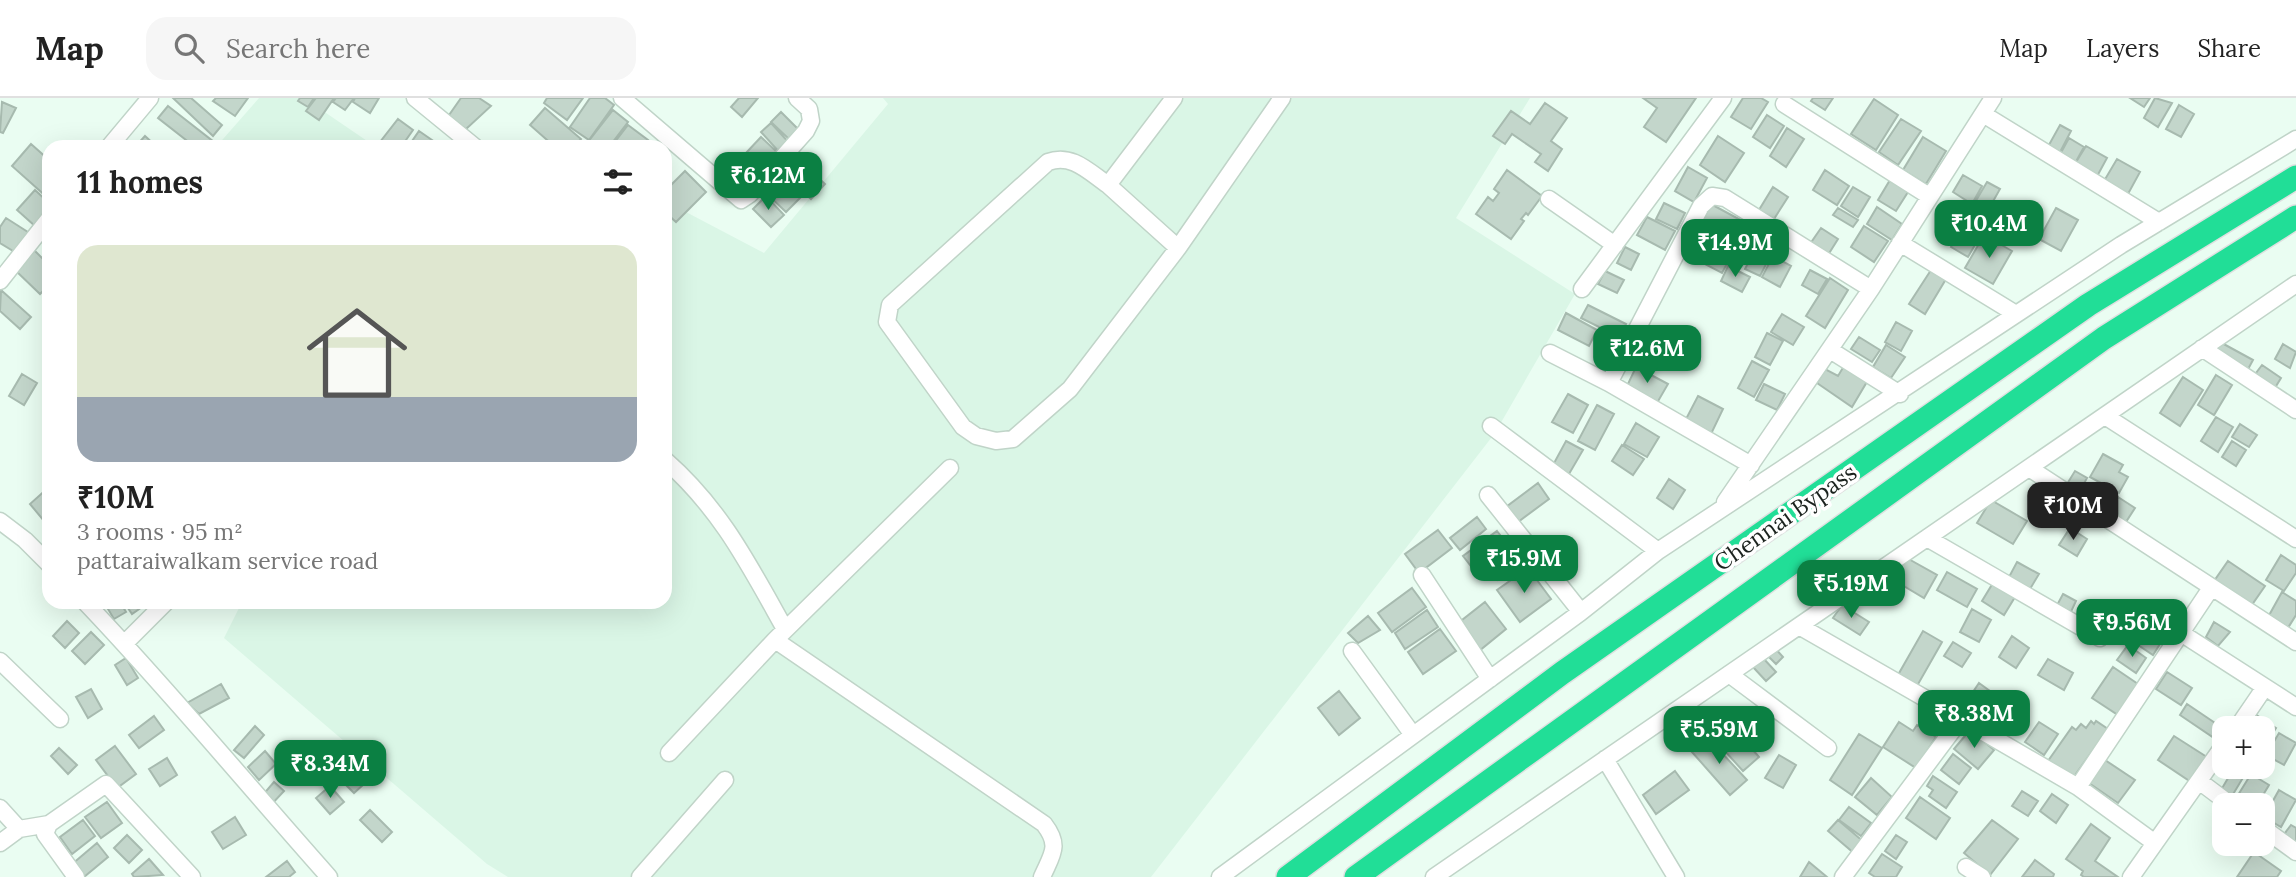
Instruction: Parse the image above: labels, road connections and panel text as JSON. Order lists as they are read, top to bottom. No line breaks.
{"streets":{"highway":["Chennai Bypass"]},"page":{"header":"Map","search":"Search here","nav":["Map","Layers","Share"],"heading":"11 homes","price":["₹6.12M","₹10.4M","₹14.9M","₹12.6M","₹10M","₹15.9M","₹5.19M","₹9.56M","₹8.38M","₹5.59M","₹8.34M"],"list":[{"name":"₹10M","note":"3 rooms · 95 m² · pattaraiwalkam service road"}],"map_buttons":["+","−"]}}
